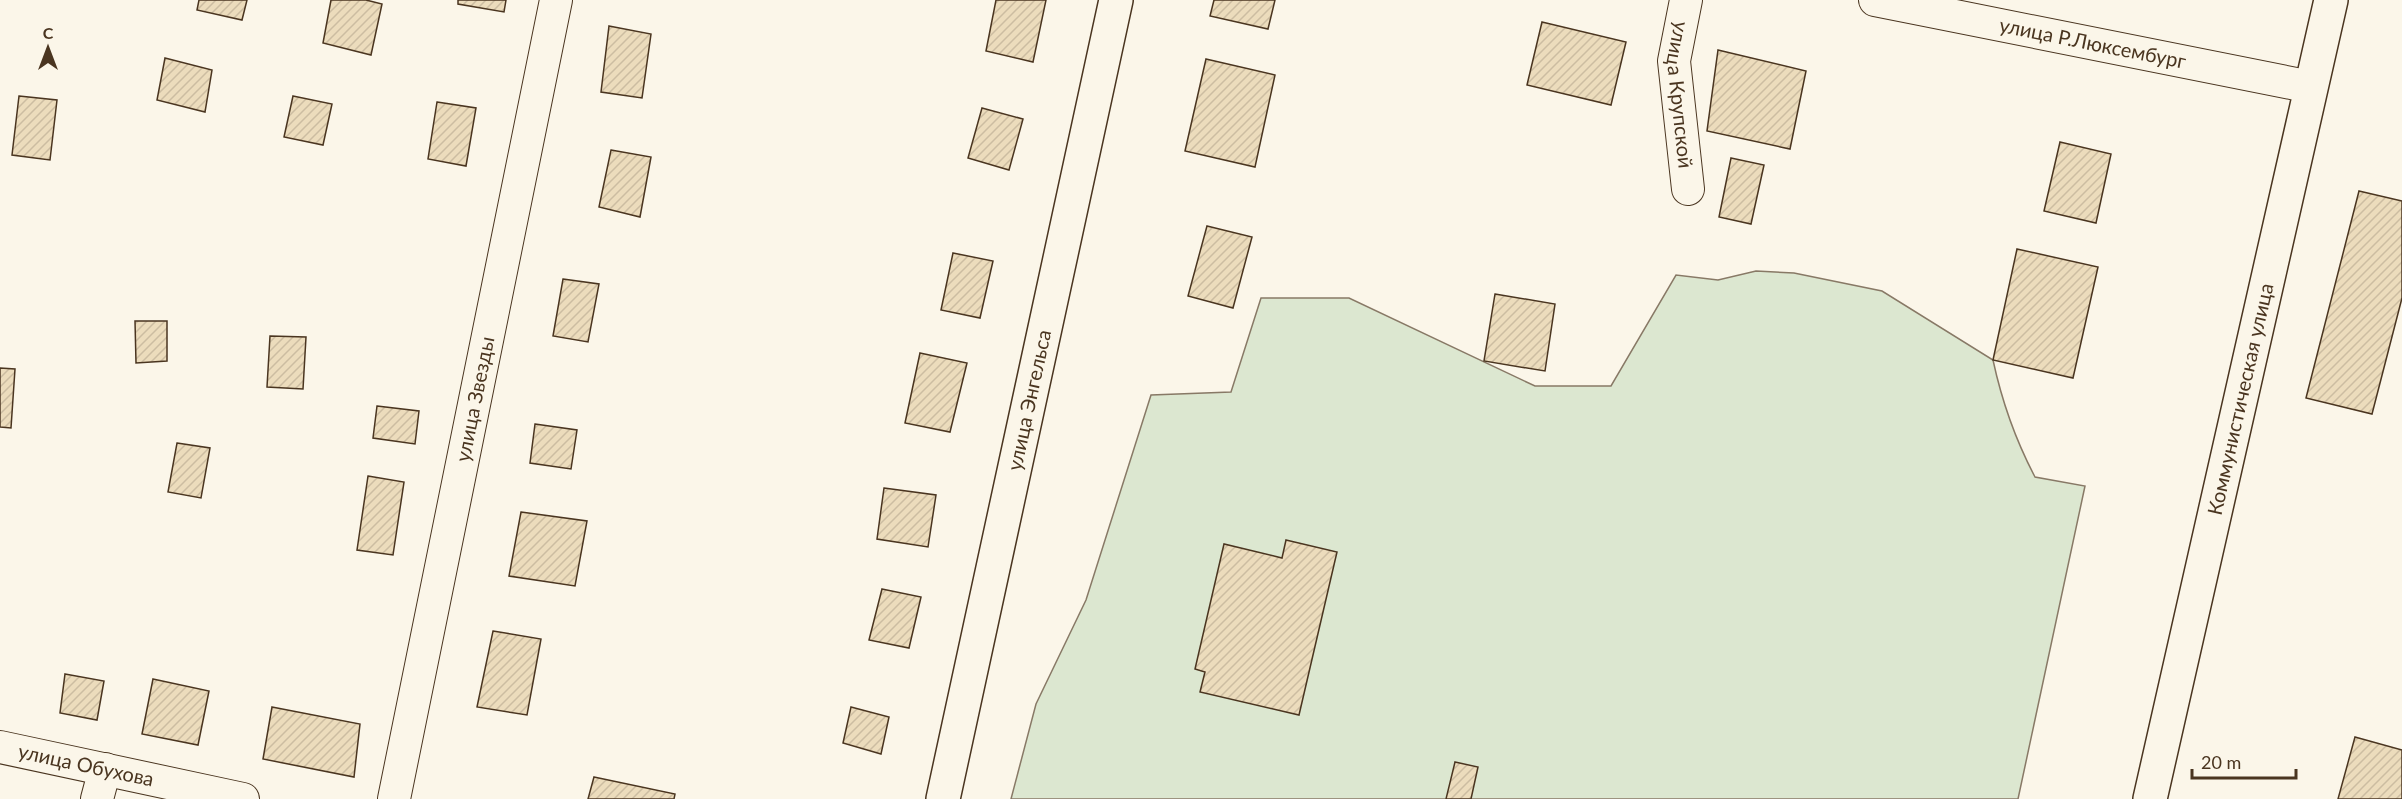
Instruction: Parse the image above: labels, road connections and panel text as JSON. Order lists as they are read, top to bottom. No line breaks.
{"streets":{"street":["улица Р.Люксембург","улица Крупской","Коммунистическая улица","улица Звезды","улица Энгельса","улица Обухова"]},"crossings":[["улица Р.Люксембург","Коммунистическая улица"]],"scale_bar":"20 m","north":"top"}
